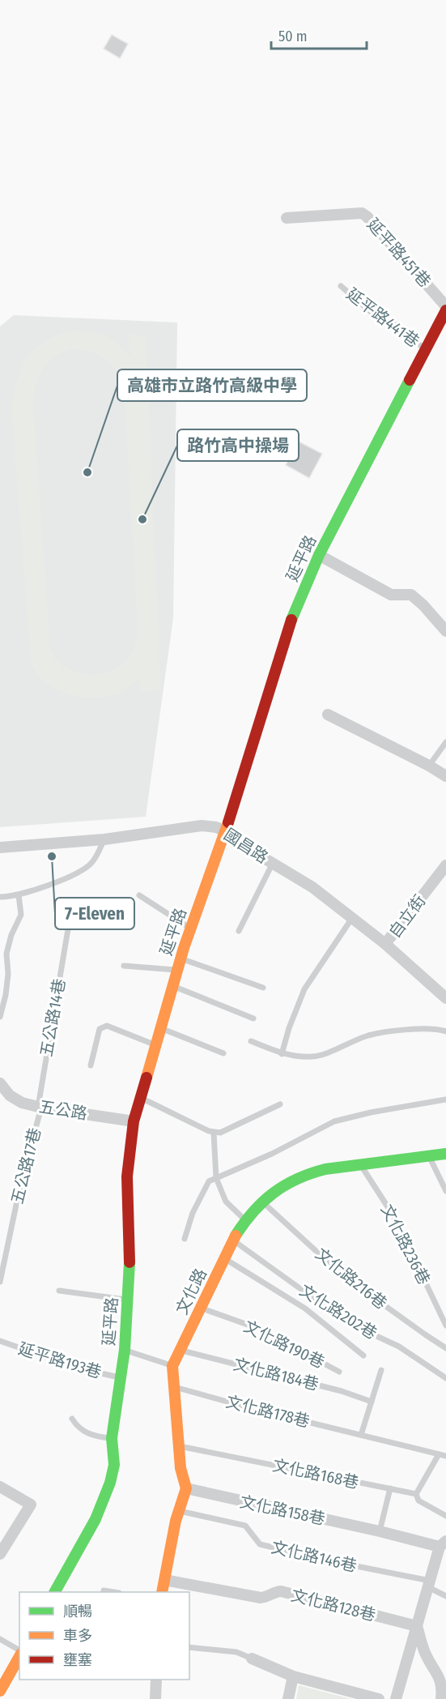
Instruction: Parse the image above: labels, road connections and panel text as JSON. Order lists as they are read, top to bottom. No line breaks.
{"streets":{"street":["延平路451巷","延平路","國昌路","自立街","五公路","文化路","文化路158巷","文化路128巷"],"lane":["延平路441巷","五公路14巷","五公路17巷","文化路236巷","文化路216巷","文化路202巷","文化路190巷","延平路193巷","文化路184巷","文化路178巷","文化路168巷","文化路146巷"]},"crossings":[["延平路441巷","延平路"],["延平路","國昌路"],["延平路","五公路"],["延平路","延平路193巷"],["國昌路","自立街"],["五公路14巷","五公路"],["五公路14巷","五公路17巷"],["五公路","五公路17巷"],["文化路236巷","文化路"],["文化路216巷","文化路"],["文化路","文化路202巷"],["文化路","文化路190巷"],["文化路","文化路184巷"]],"places":["高雄市立路竹高級中學","路竹高中操場","7-Eleven"],"legend":["順暢","車多","壅塞"],"scale_bar":"50 m"}
